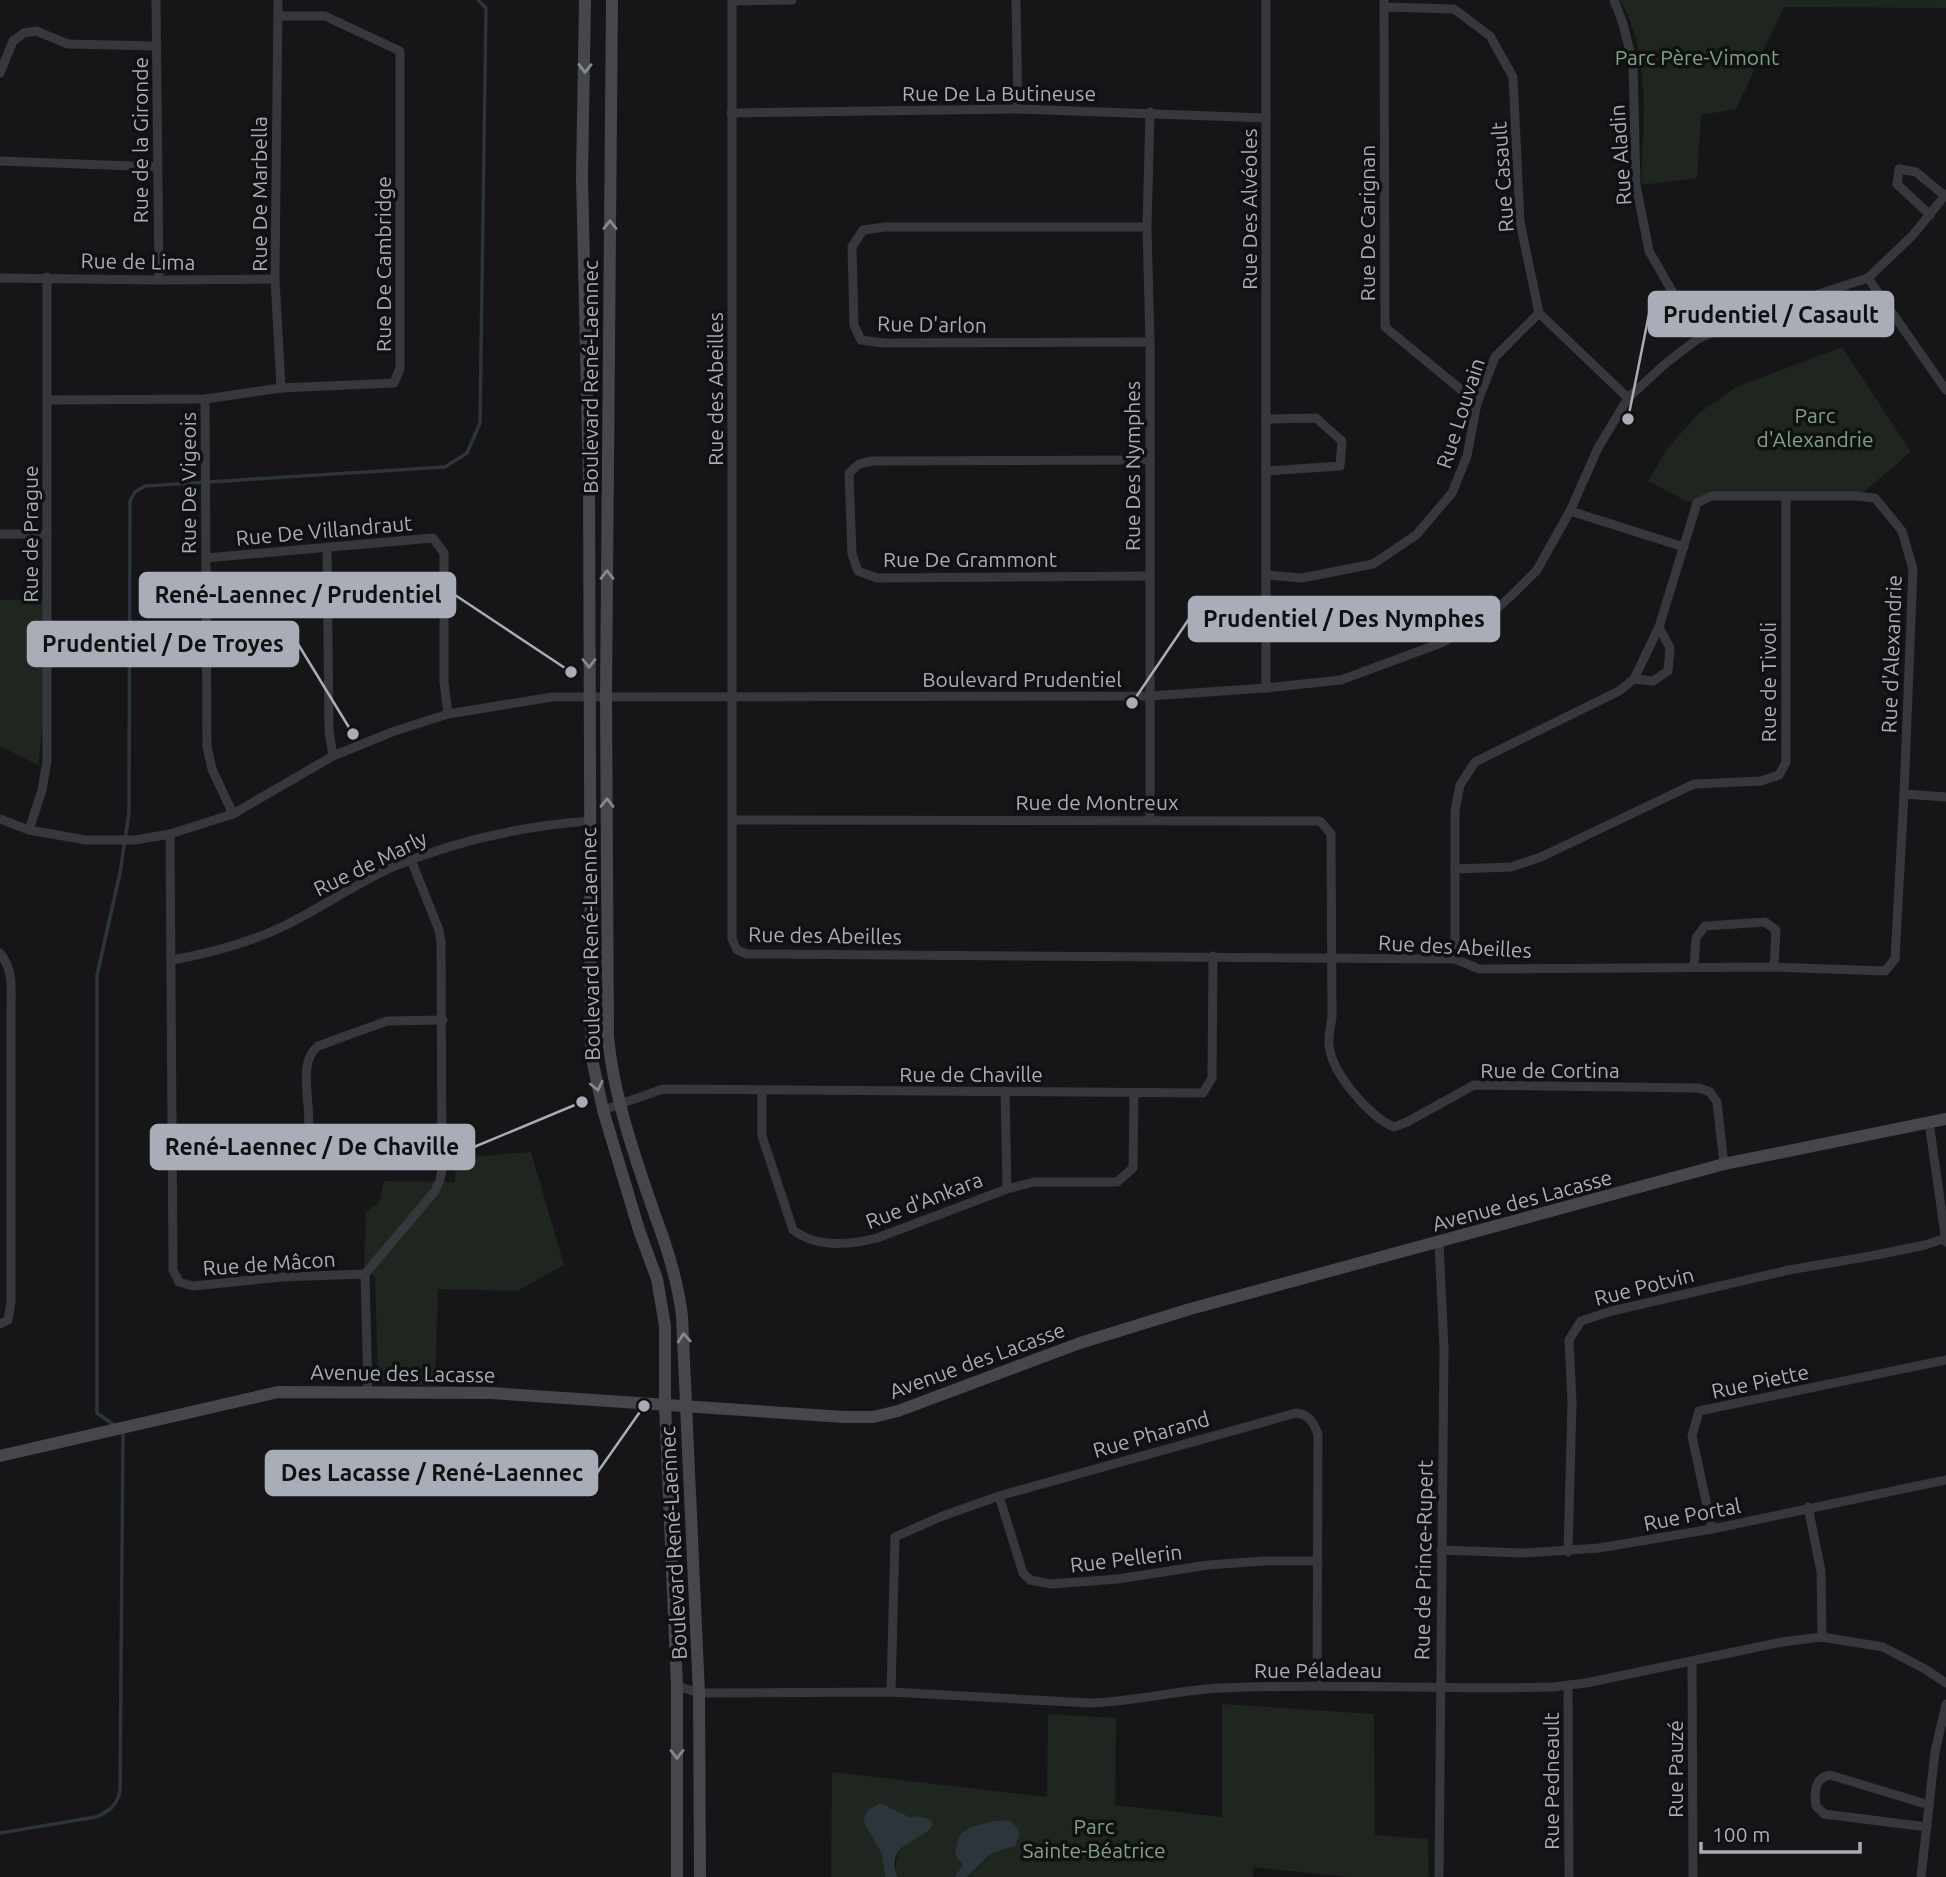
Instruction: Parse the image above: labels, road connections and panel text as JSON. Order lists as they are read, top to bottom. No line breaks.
{"streets":{"street":["Rue De La Butineuse","Rue de la Gironde","Rue Aladin","Rue Casault","Rue De Marbella","Rue Des Alvéoles","Rue De Carignan","Rue de Lima","Rue De Cambridge","Rue D'arlon","Boulevard René-Laennec","Rue des Abeilles","Rue Louvain","Rue Des Nymphes","Rue De Vigeois","Rue De Villandraut","Rue de Prague","Rue De Grammont","Rue d'Alexandrie","Boulevard Prudentiel","Rue de Tivoli","Rue de Montreux","Rue de Marly","Rue de Cortina","Rue de Chaville","Rue d'Ankara","Avenue des Lacasse","Rue de Mâcon","Rue Potvin","Rue Piette","Rue Pharand","Rue Portal","Rue Pellerin","Rue de Prince-Rupert","Rue Péladeau","Rue Pauzé","Rue Pedneault"]},"crossings":[["Rue De La Butineuse","Rue Des Alvéoles"],["Rue De La Butineuse","Rue des Abeilles"],["Rue De La Butineuse","Rue Des Nymphes"],["Rue de la Gironde","Rue de Lima"],["Rue Aladin","Boulevard Prudentiel"],["Rue Casault","Rue De Carignan"],["Rue Casault","Rue Louvain"],["Rue De Marbella","Rue de Lima"],["Rue De Marbella","Rue De Cambridge"],["Rue Des Alvéoles","Rue Louvain"],["Rue Des Alvéoles","Boulevard Prudentiel"],["Rue De Carignan","Rue Louvain"],["Rue de Lima","Rue de Prague"],["Rue De Cambridge","Rue De Vigeois"],["Rue De Cambridge","Rue de Prague"],["Rue D'arlon","Rue Des Nymphes"],["Boulevard René-Laennec","Boulevard Prudentiel"],["Boulevard René-Laennec","Rue de Marly"],["Boulevard René-Laennec","Rue de Chaville"],["Boulevard René-Laennec","Avenue des Lacasse"],["Boulevard René-Laennec","Rue Péladeau"],["Rue des Abeilles","Rue d'Alexandrie"],["Rue des Abeilles","Boulevard Prudentiel"],["Rue des Abeilles","Rue de Montreux"],["Rue des Abeilles","Rue de Cortina"],["Rue des Abeilles","Rue de Chaville"],["Rue Des Nymphes","Rue De Grammont"],["Rue Des Nymphes","Boulevard Prudentiel"],["Rue Des Nymphes","Rue de Montreux"],["Rue De Vigeois","Rue De Villandraut"],["Rue De Vigeois","Boulevard Prudentiel"],["Rue De Villandraut","Boulevard Prudentiel"],["Rue de Prague","Boulevard Prudentiel"],["Rue d'Alexandrie","Rue de Tivoli"],["Boulevard Prudentiel","Rue de Mâcon"],["Rue de Montreux","Rue de Cortina"],["Rue de Marly","Rue de Mâcon"],["Rue de Cortina","Avenue des Lacasse"],["Rue de Chaville","Rue d'Ankara"],["Avenue des Lacasse","Rue de Prince-Rupert"],["Rue Potvin","Rue Portal"],["Rue Piette","Rue Portal"],["Rue Pharand","Rue Pellerin"],["Rue Pharand","Rue Péladeau"],["Rue Portal","Rue de Prince-Rupert"],["Rue de Prince-Rupert","Rue Péladeau"],["Rue Péladeau","Rue Pauzé"],["Rue Péladeau","Rue Pedneault"]],"parks":["Parc Père-Vimont","Parc d'Alexandrie","Parc Sainte-Béatrice"],"places":["Prudentiel / Casault","René-Laennec / Prudentiel","Prudentiel / Des Nymphes","Prudentiel / De Troyes","René-Laennec / De Chaville","Des Lacasse / René-Laennec"],"scale_bar":"100 m"}
